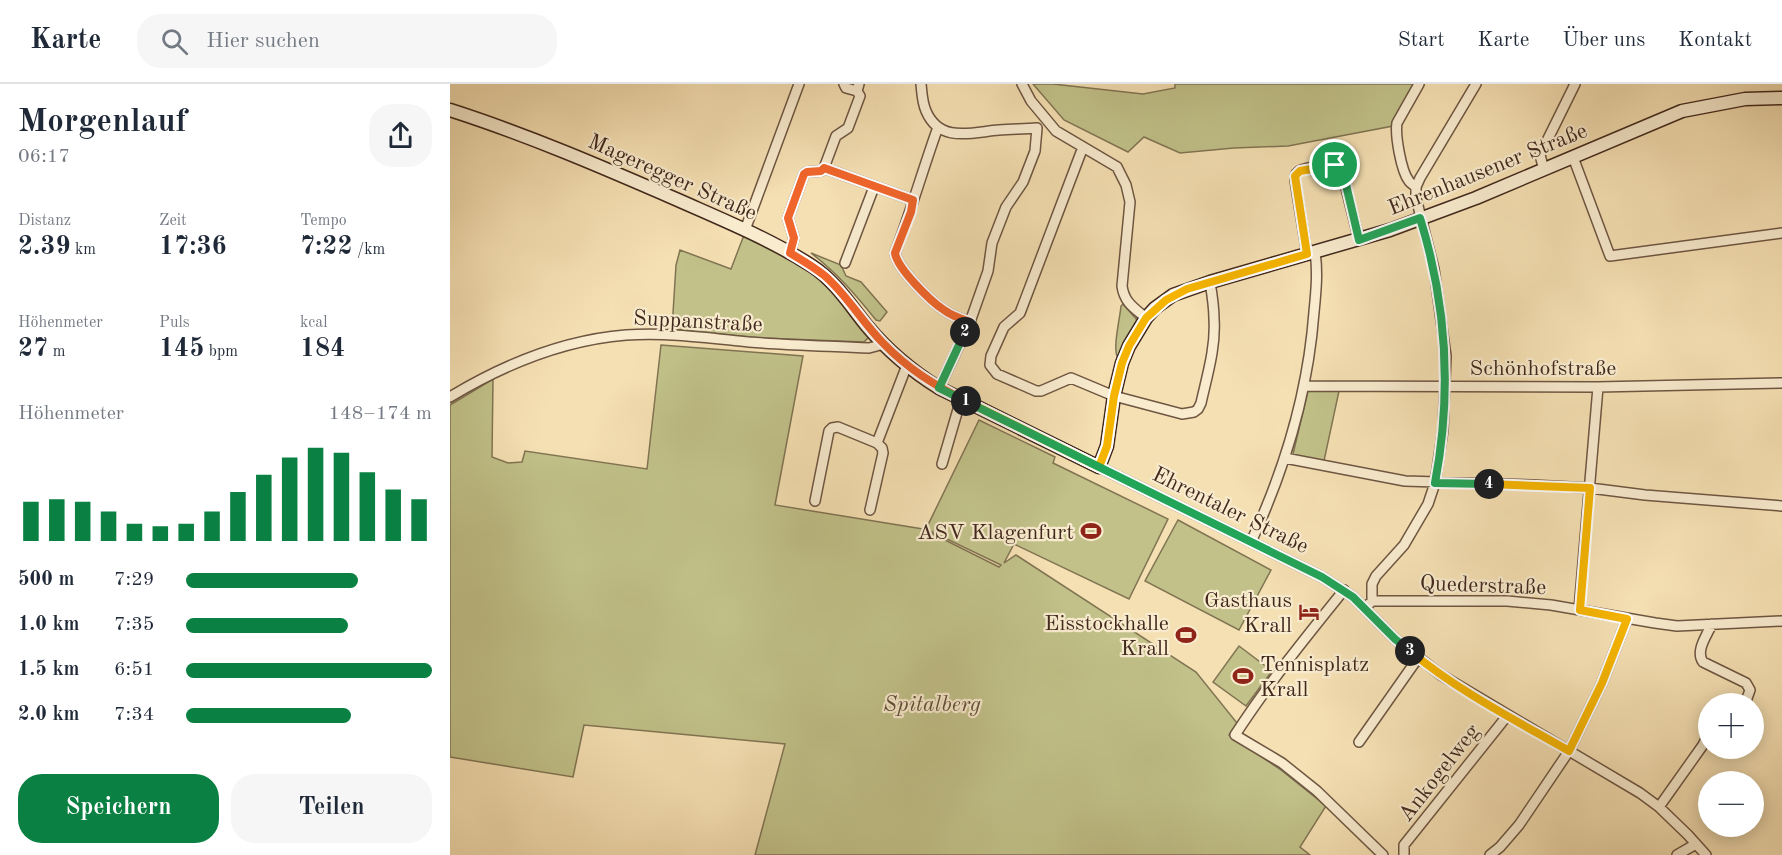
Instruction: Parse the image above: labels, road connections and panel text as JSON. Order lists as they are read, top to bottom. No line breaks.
{"streets":{"street":["Ehrenhausener Straße","Mageregger Straße","Suppanstraße","Schönhofstraße","Ehrentaler Straße","Quederstraße","Ankogelweg"]},"crossings":[["Mageregger Straße","Suppanstraße"],["Mageregger Straße","Ehrentaler Straße"],["Ehrentaler Straße","Ankogelweg"]],"parks":["Spitalberg"],"places":{"sports":["ASV Klagenfurt","Eisstockhalle Krall","Tennisplatz Krall"],"hotel":["Gasthaus Krall"]},"page":{"header":"Karte","search":"Hier suchen","nav":["Start","Karte","Über uns","Kontakt"],"heading":["Morgenlauf","06:17"],"stats":[["Distanz","2.39 km"],["Zeit","17:36"],["Tempo","7:22 /km"],["Höhenmeter","27 m"],["Puls","145 bpm"],["kcal","184"]],"pins":["2","1","4","3"],"chart":["Höhenmeter","148–174 m"],"list":[{"name":"500 m","note":"7:29"},{"name":"1.0 km","note":"7:35"},{"name":"1.5 km","note":"6:51"},{"name":"2.0 km","note":"7:34"}],"map_buttons":["+","−"],"buttons":["Speichern","Teilen"]}}
